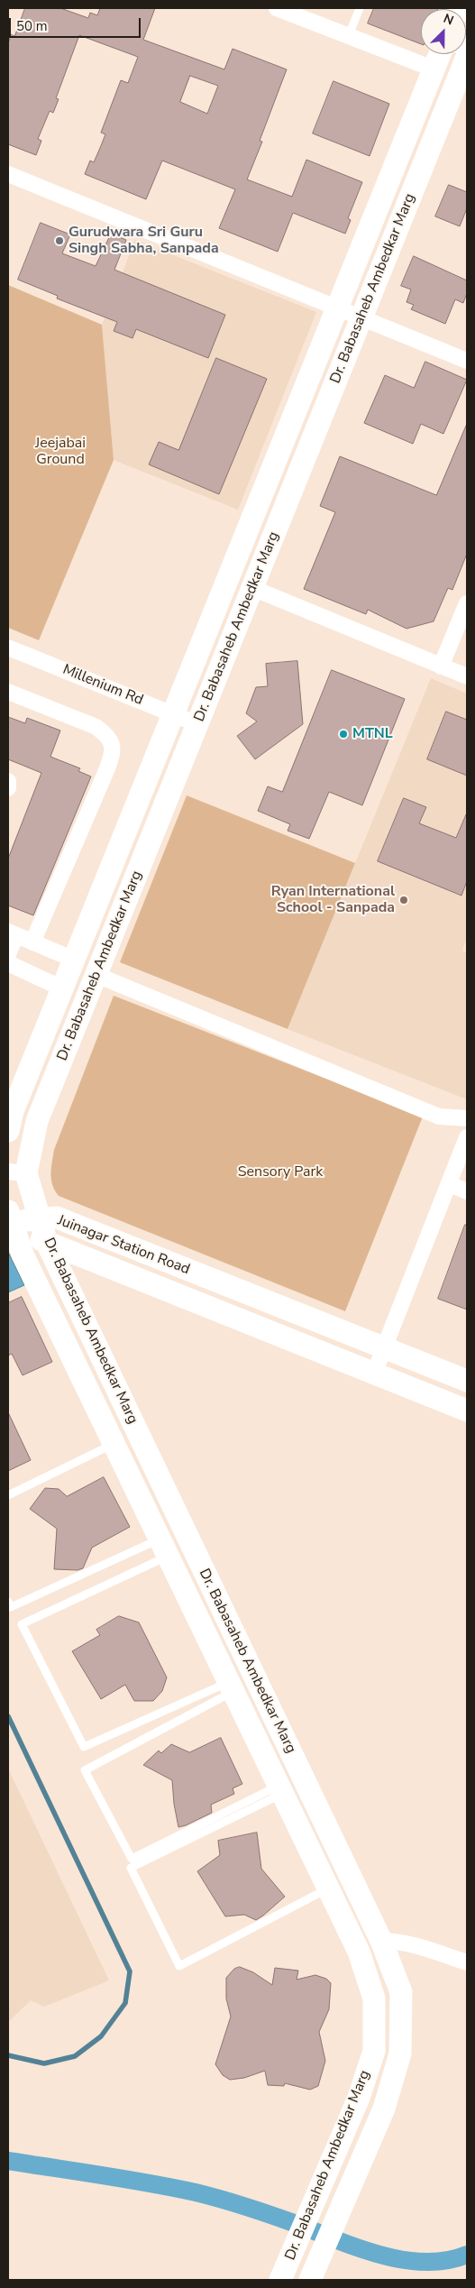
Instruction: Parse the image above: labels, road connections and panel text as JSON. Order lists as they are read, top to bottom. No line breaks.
{"streets":{"main road":["Dr. Babasaheb Ambedkar Marg","Juinagar Station Road"],"street":["Millenium Rd"]},"crossings":[["Dr. Babasaheb Ambedkar Marg","Millenium Rd"],["Dr. Babasaheb Ambedkar Marg","Juinagar Station Road"]],"parks":["Jeejabai Ground","Sensory Park"],"places":["Gurudwara Sri Guru Singh Sabha, Sanpada","MTNL","Ryan International School - Sanpada"],"scale_bar":"50 m","north":"top right"}
